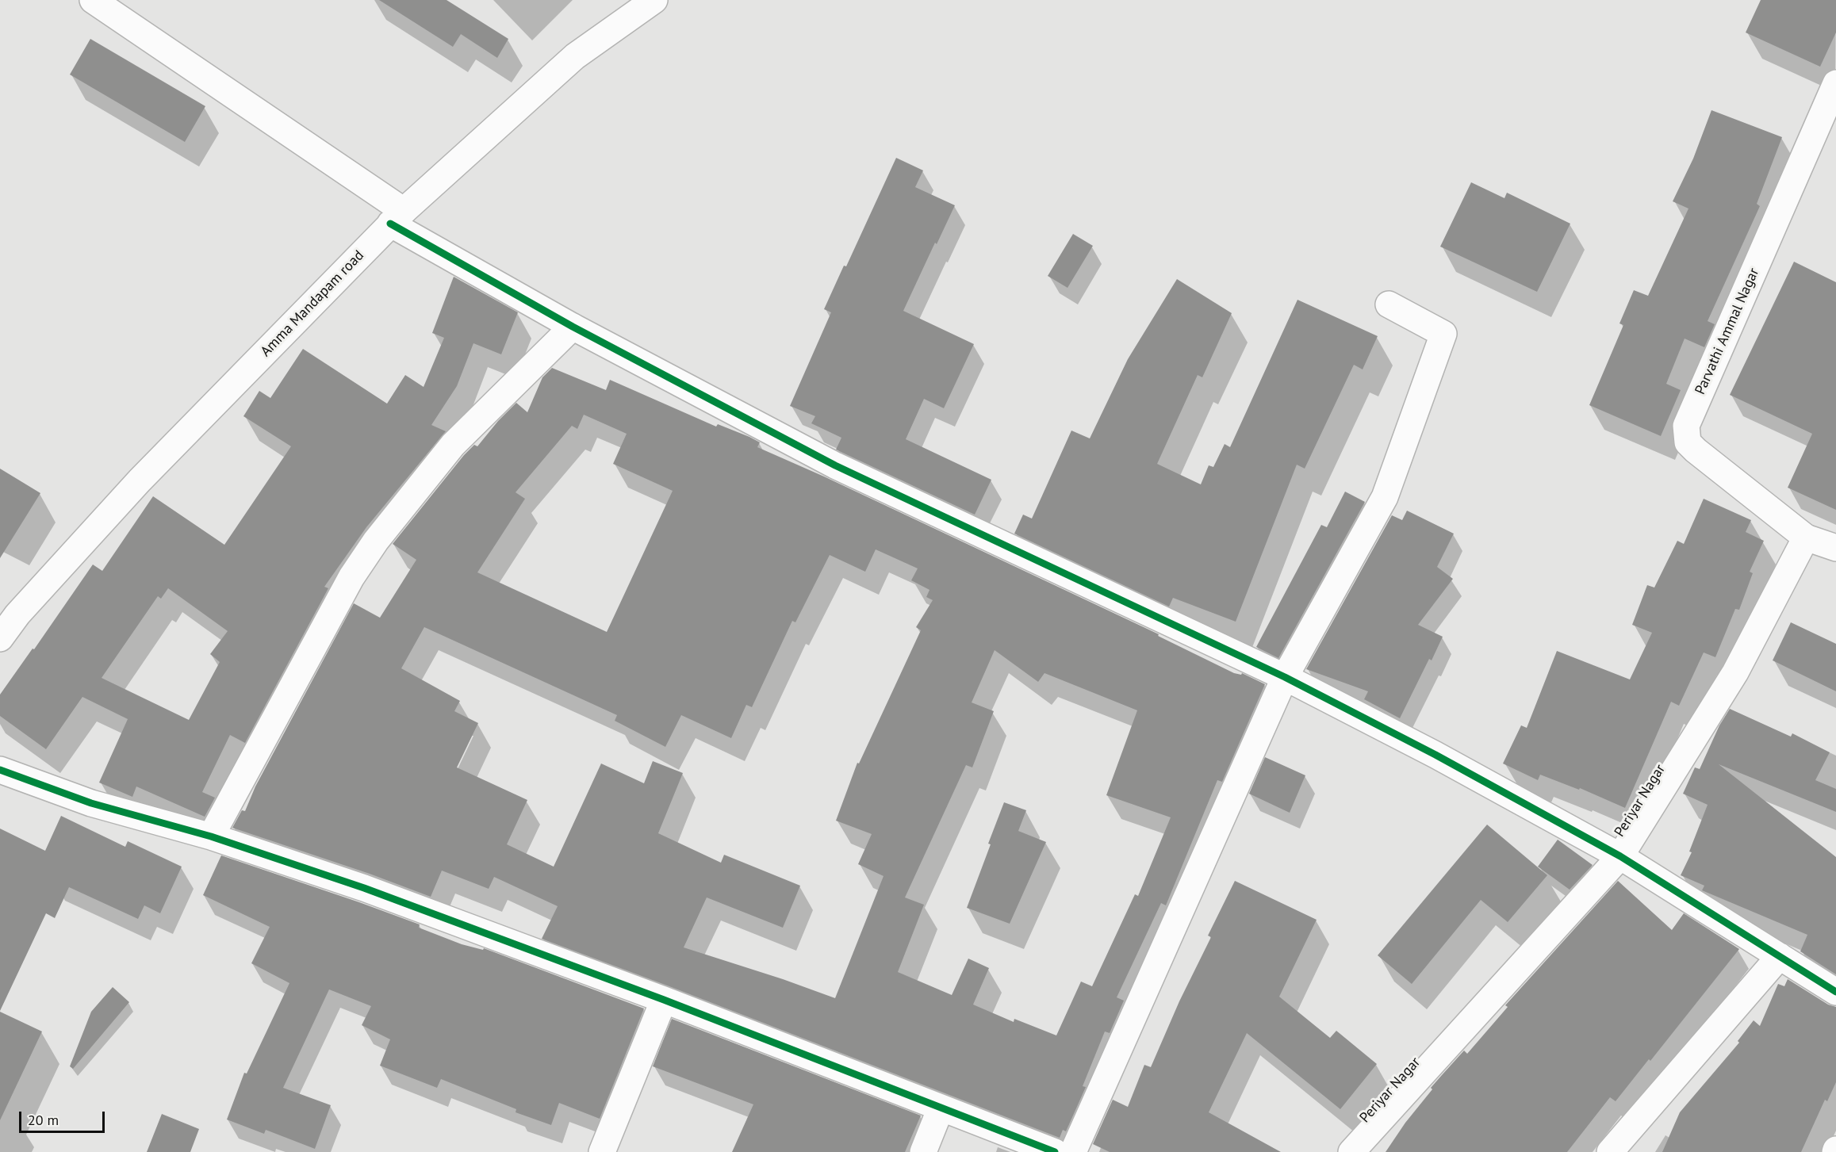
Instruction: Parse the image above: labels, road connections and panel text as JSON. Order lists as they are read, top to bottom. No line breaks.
{"streets":{"street":["Amma Mandapam road","Parvathi Ammal Nagar","Periyar Nagar"]},"crossings":[["Parvathi Ammal Nagar","Periyar Nagar"]],"scale_bar":"20 m"}
